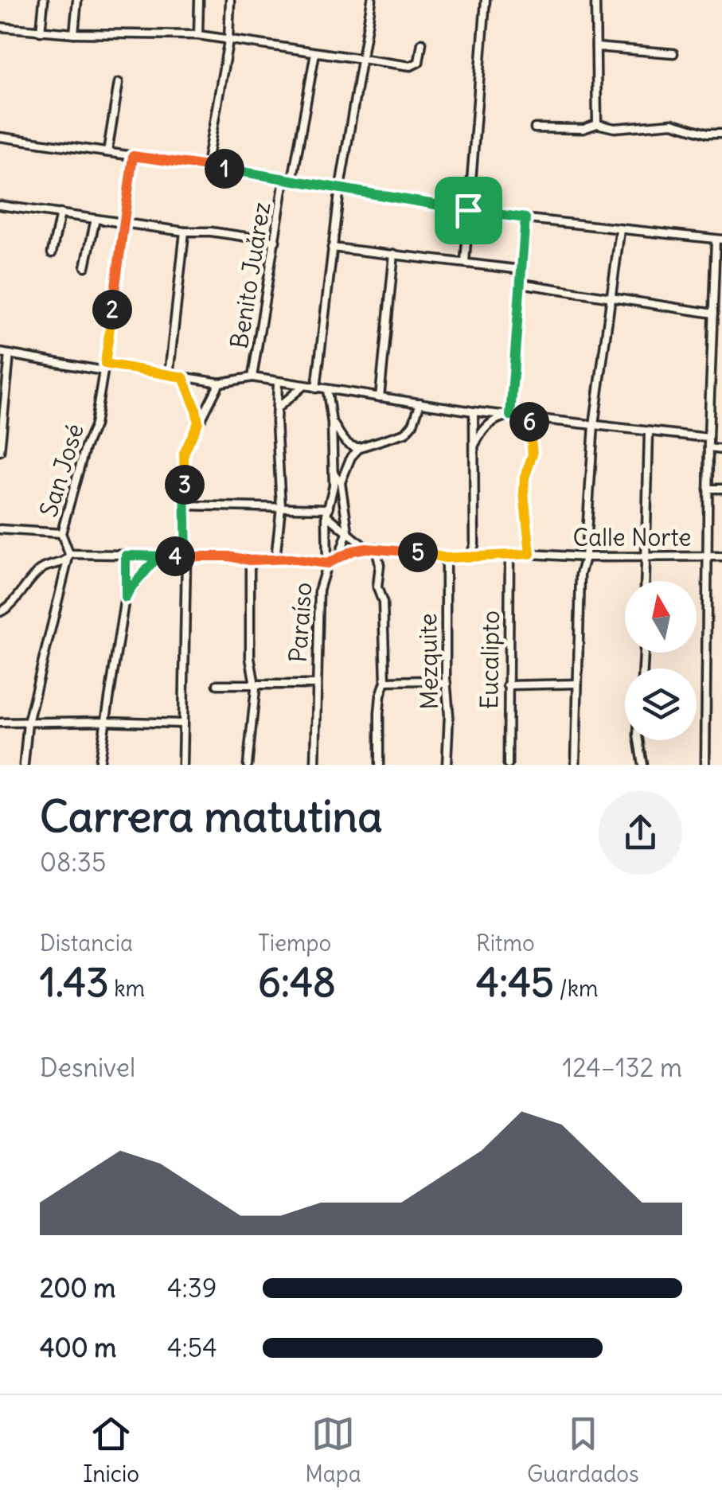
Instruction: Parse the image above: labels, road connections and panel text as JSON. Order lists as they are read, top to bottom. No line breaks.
{"streets":{"street":["Benito Juárez","San José","Calle Norte","Paraíso","Eucalipto","Mezquite"]},"crossings":[["Calle Norte","Paraíso"],["Calle Norte","Eucalipto"],["Calle Norte","Mezquite"]],"north":"top","page":{"pins":["1","2","6","3","5","4"],"heading":["Carrera matutina","08:35"],"stats":[["Distancia","1.43 km"],["Tiempo","6:48"],["Ritmo","4:45 /km"]],"chart":["Desnivel","124–132 m"],"list":[{"name":"200 m","note":"4:39"},{"name":"400 m","note":"4:54"}],"tabs":["Inicio","Mapa","Guardados"]}}
